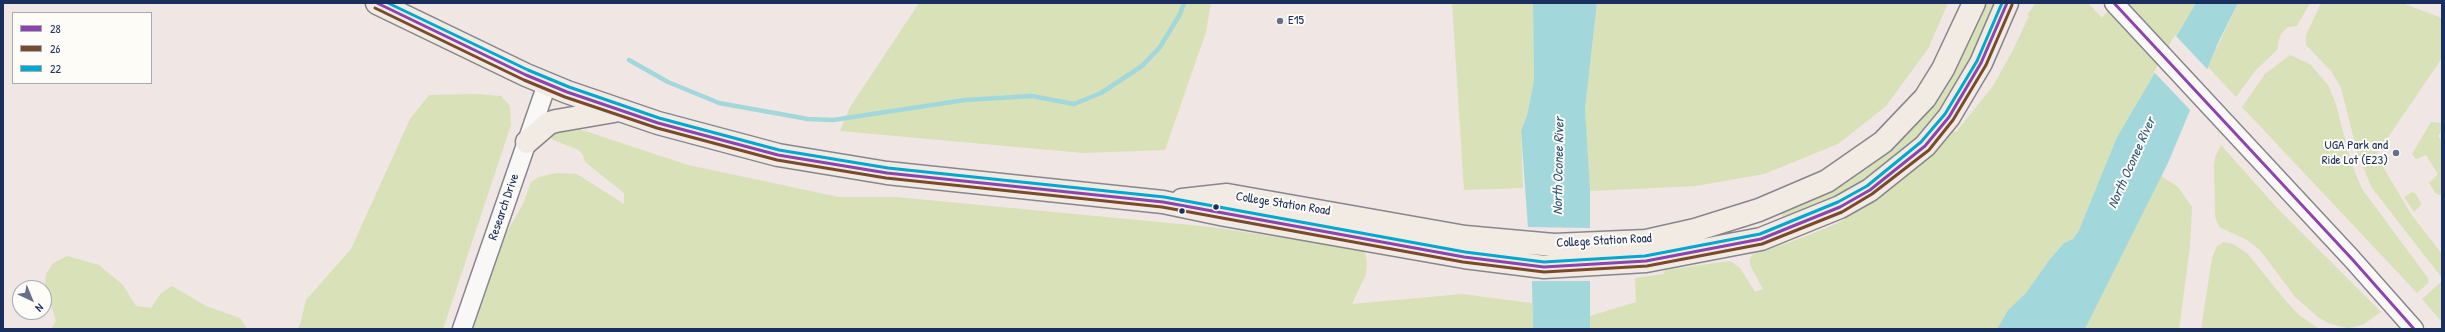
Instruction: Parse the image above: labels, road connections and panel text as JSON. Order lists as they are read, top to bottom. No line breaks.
{"streets":{"main road":["College Station Road"],"street":["Research Drive"]},"crossings":[["College Station Road","Research Drive"]],"water":["North Oconee River"],"places":["E15","UGA Park and Ride Lot (E23)"],"lines":["transit line 28","transit line 22","transit line 26"],"legend":["28","26","22"],"north":"bottom right"}
